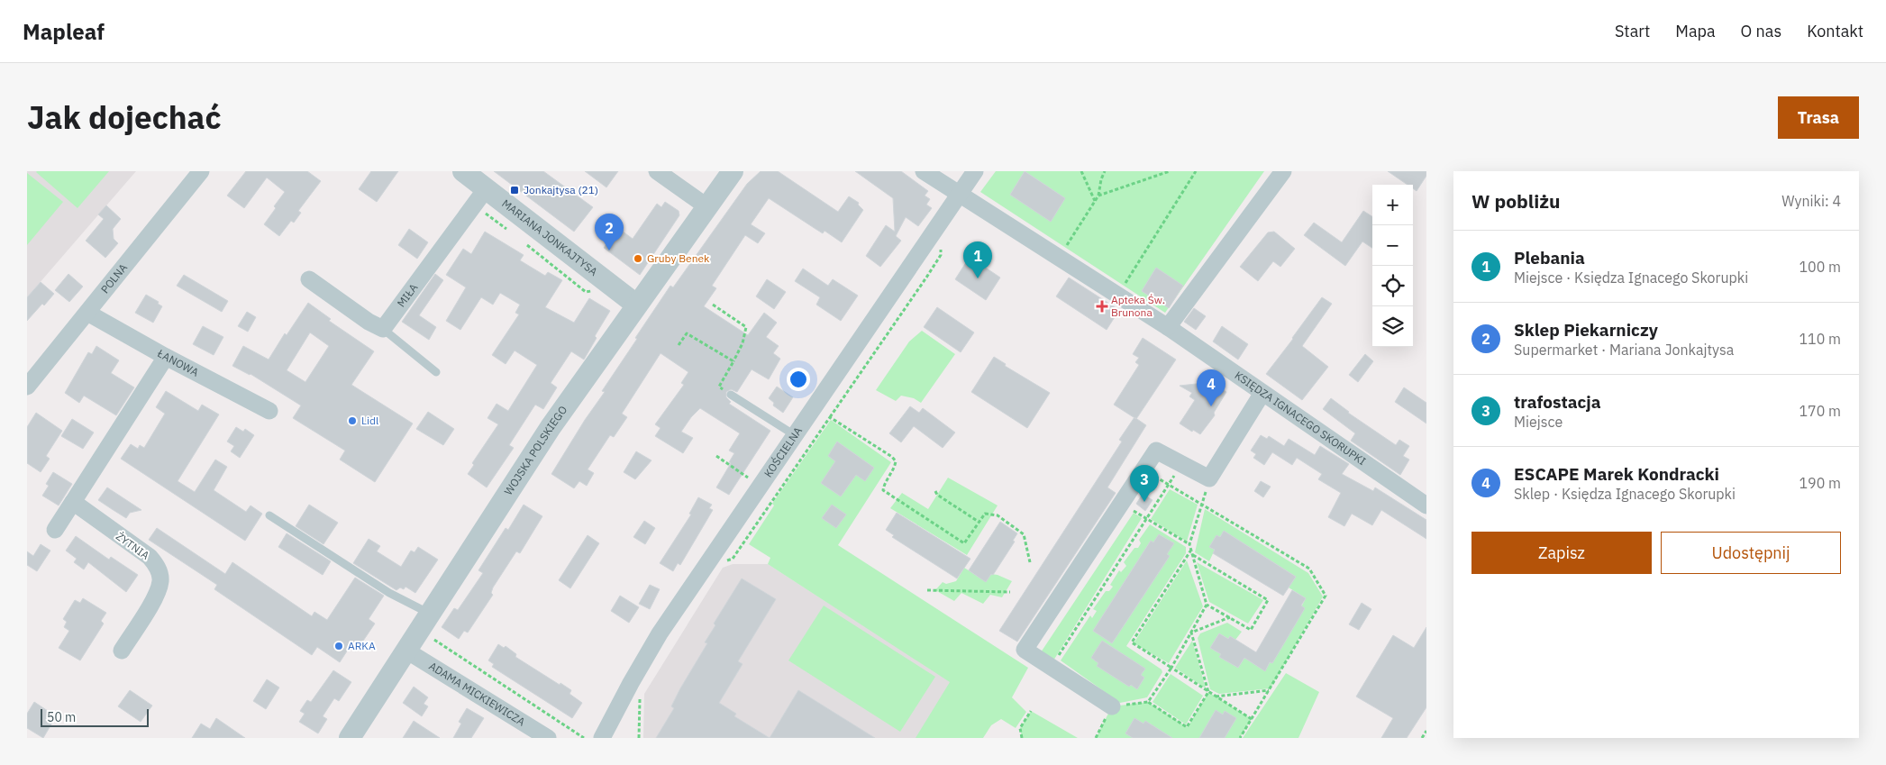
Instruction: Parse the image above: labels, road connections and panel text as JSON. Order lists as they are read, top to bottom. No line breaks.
{"streets":{"street":["MARIANA JONKAJTYSA","POLNA","MIŁA","ŁANOWA","KSIĘDZA IGNACEGO SKORUPKI","WOJSKA POLSKIEGO","KOŚCIELNA","ŻYTNIA","ADAMA MICKIEWICZA"]},"crossings":[["MARIANA JONKAJTYSA","MIŁA"],["MARIANA JONKAJTYSA","WOJSKA POLSKIEGO"],["POLNA","ŁANOWA"],["KSIĘDZA IGNACEGO SKORUPKI","KOŚCIELNA"],["WOJSKA POLSKIEGO","ADAMA MICKIEWICZA"]],"places":{"transit":["Jonkajtysa (21)"],"other":["Gruby Benek","Lidl","ARKA"],"health":["Apteka Św. Brunona"]},"scale_bar":"50 m","page":{"header":"Mapleaf","nav":["Start","Mapa","O nas","Kontakt"],"title":"Jak dojechać","buttons":["Trasa",["Zapisz","Udostępnij"]],"heading":["W pobliżu","Wyniki: 4"],"map_buttons":["+","−"],"pins":["2","1","4","3"],"list":[{"mark":"1","name":"Plebania","note":"Miejsce · Księdza Ignacego Skorupki","value":"100 m"},{"mark":"2","name":"Sklep Piekarniczy","note":"Supermarket · Mariana Jonkajtysa","value":"110 m"},{"mark":"3","name":"trafostacja","note":"Miejsce","value":"170 m"},{"mark":"4","name":"ESCAPE Marek Kondracki","note":"Sklep · Księdza Ignacego Skorupki","value":"190 m"}],"scale":"50 m"}}
